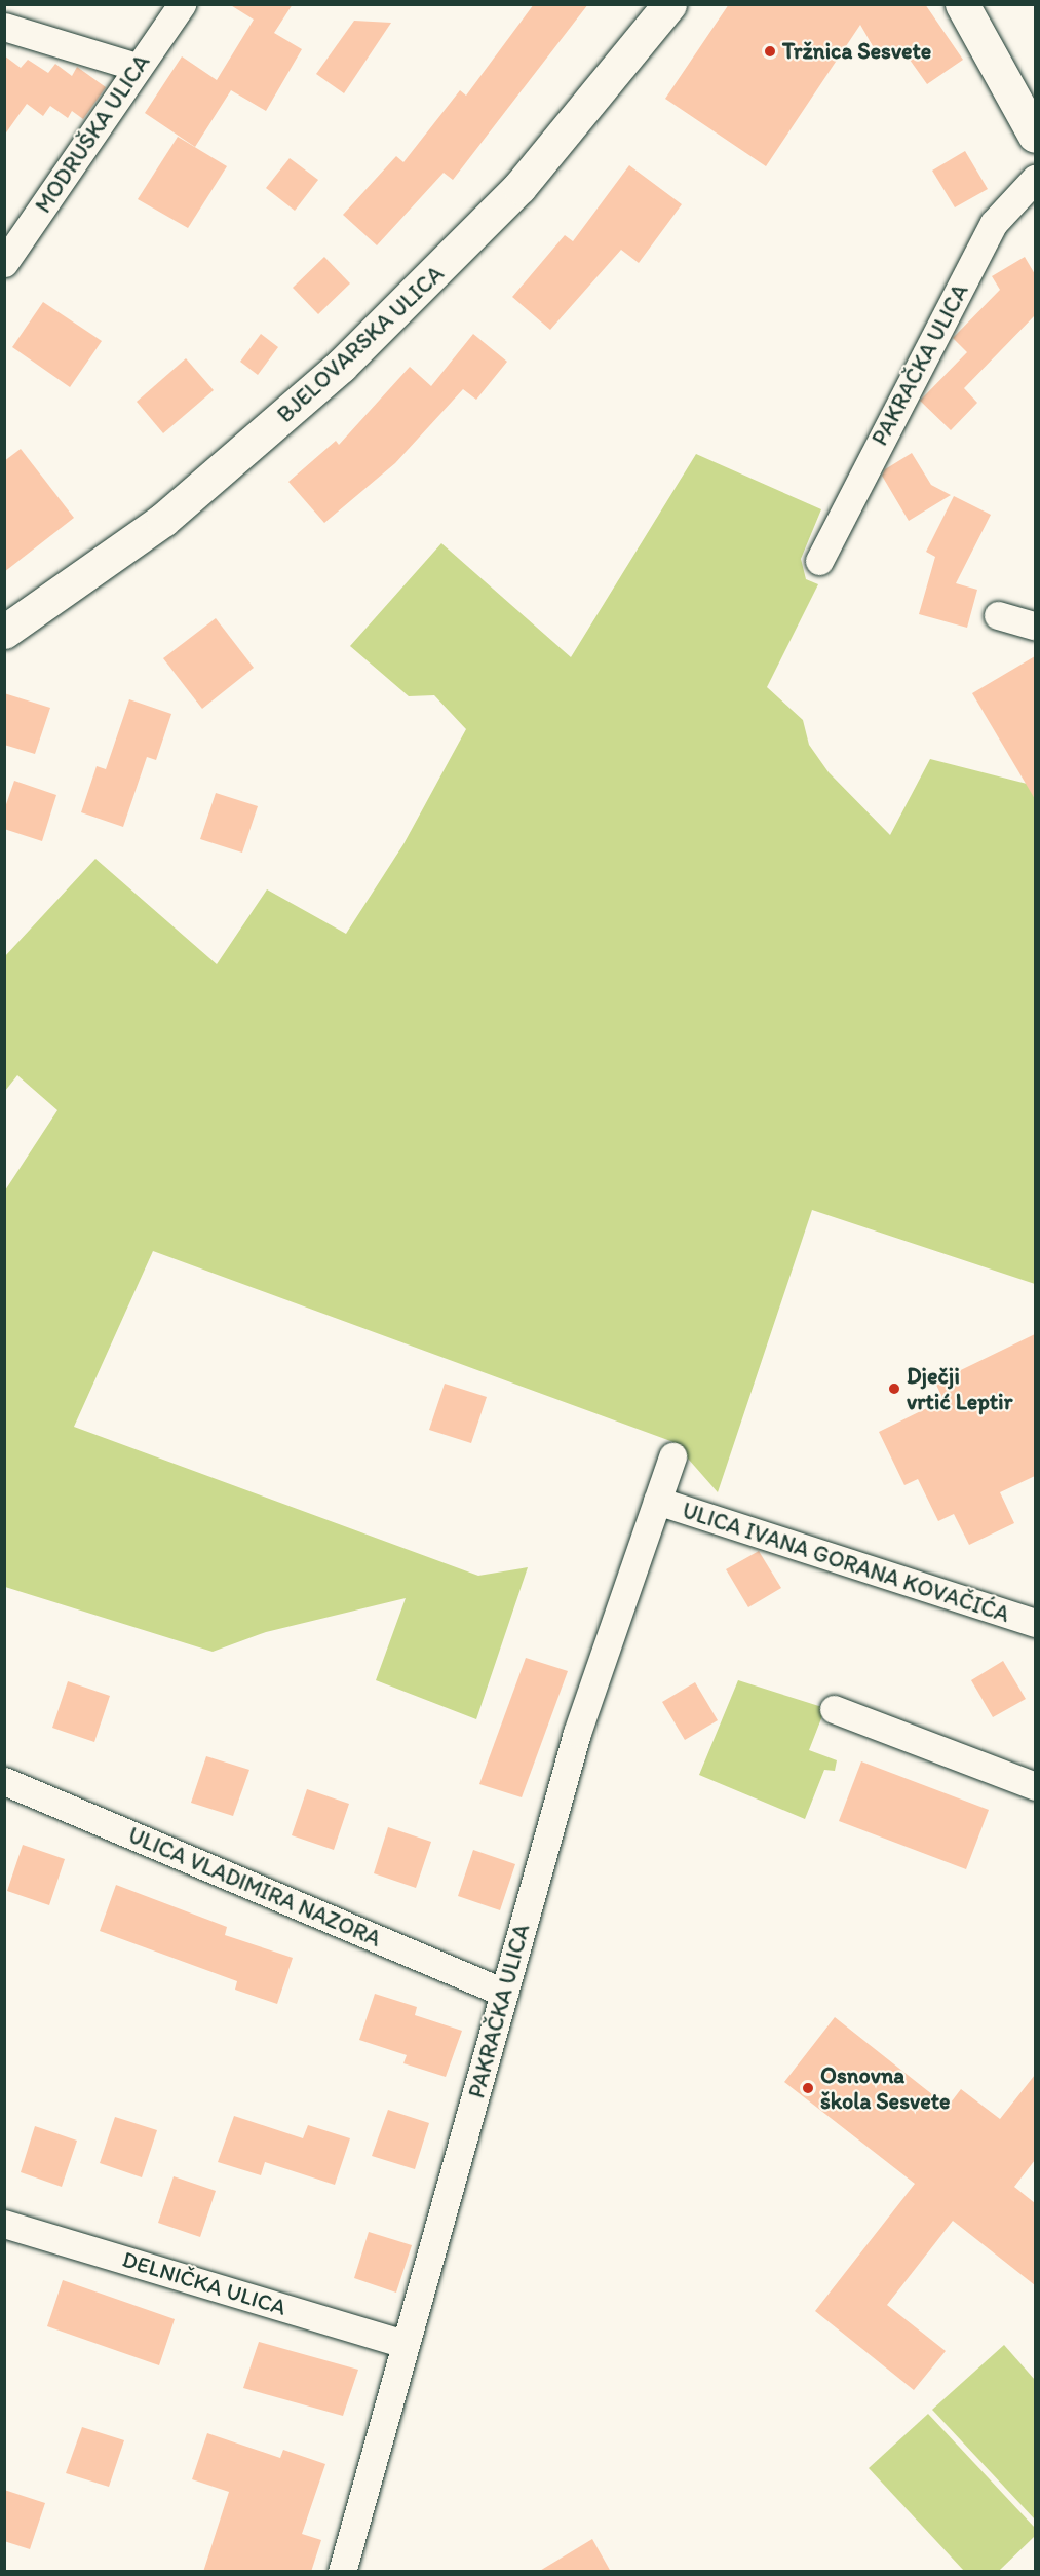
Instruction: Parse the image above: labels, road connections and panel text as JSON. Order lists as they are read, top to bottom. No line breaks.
{"streets":{"main road":["BJELOVARSKA ULICA"],"street":["MODRUŠKA ULICA","PAKRAČKA ULICA","ULICA IVANA GORANA KOVAČIĆA","ULICA VLADIMIRA NAZORA","DELNIČKA ULICA"]},"crossings":[["PAKRAČKA ULICA","ULICA IVANA GORANA KOVAČIĆA"],["PAKRAČKA ULICA","ULICA VLADIMIRA NAZORA"],["PAKRAČKA ULICA","DELNIČKA ULICA"]],"places":["Tržnica Sesvete","Dječji vrtić Leptir","Osnovna škola Sesvete"]}
